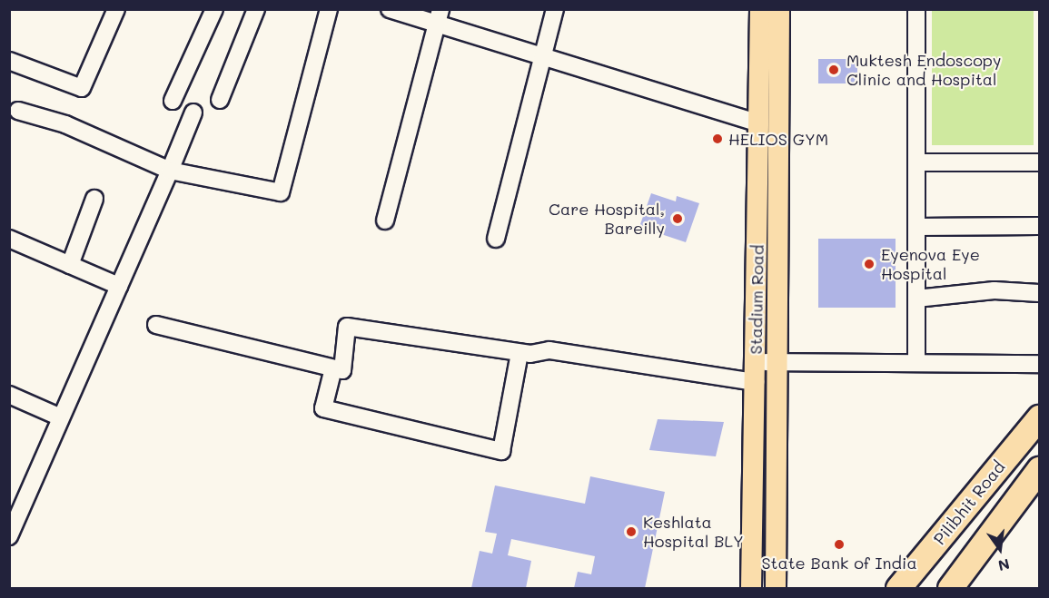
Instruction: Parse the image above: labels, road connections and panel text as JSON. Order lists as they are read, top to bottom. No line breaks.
{"streets":{"highway":["Pilibhit Road"],"main road":["Stadium Road"]},"places":["Muktesh Endoscopy Clinic and Hospital","HELIOS GYM","Care Hospital, Bareilly","Eyenova Eye Hospital","Keshlata Hospital BLY","State Bank of India"],"north":"bottom"}
